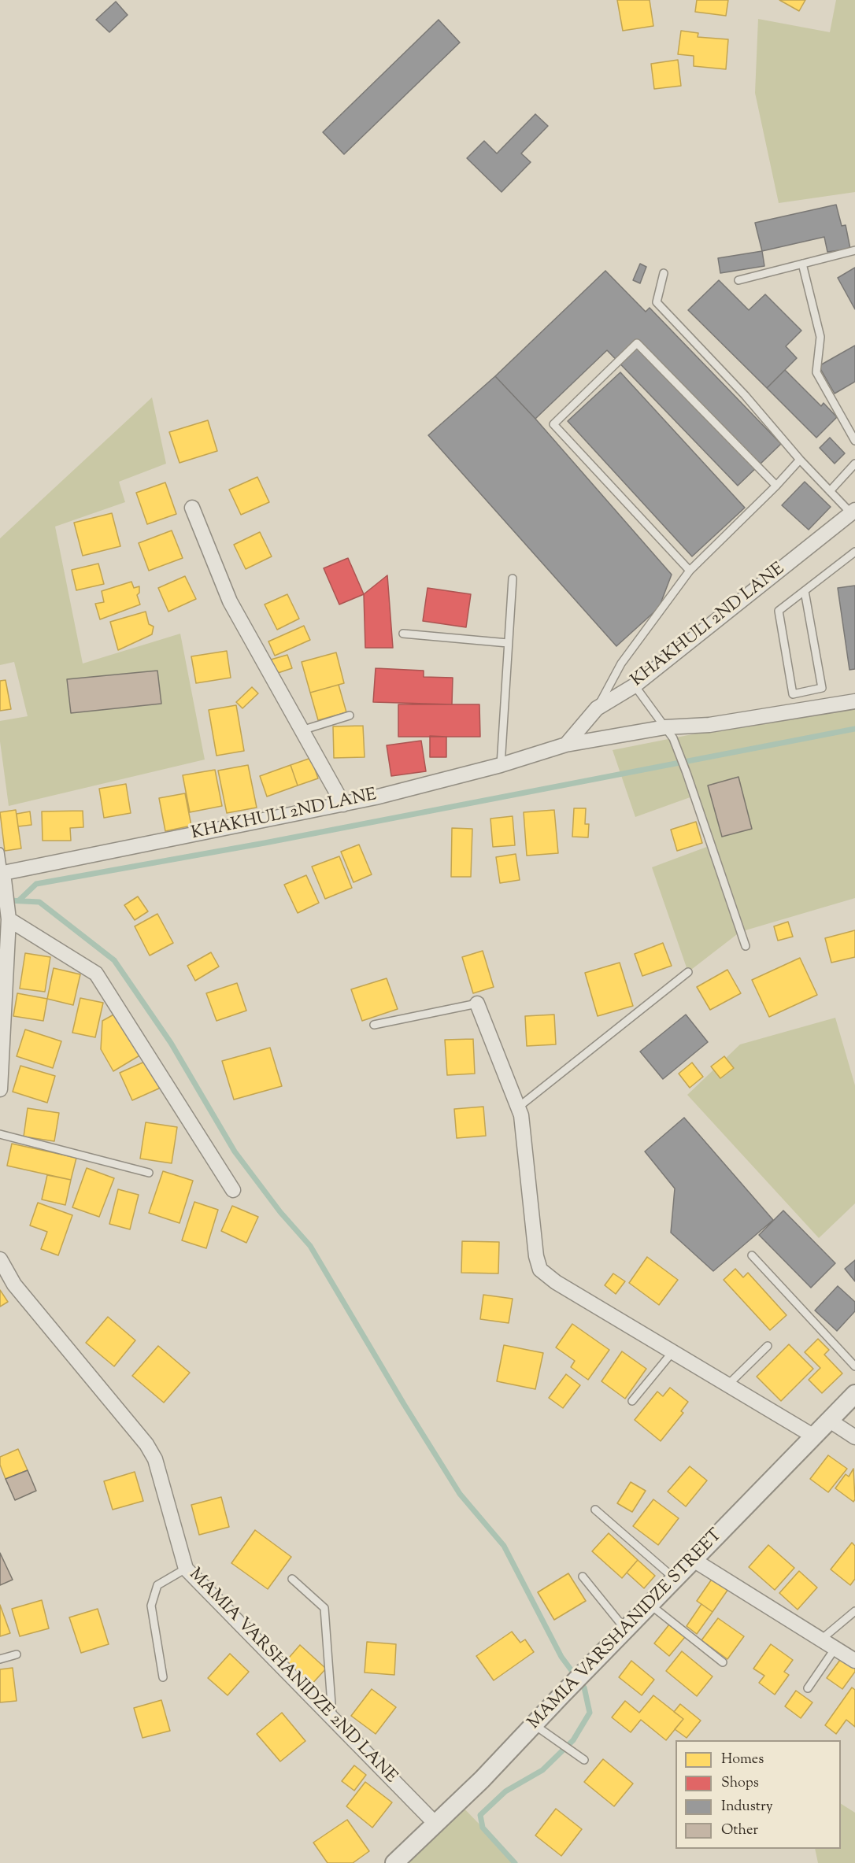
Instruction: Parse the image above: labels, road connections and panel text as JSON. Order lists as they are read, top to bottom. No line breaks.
{"streets":{"street":["KHAKHULI 2ND LANE","MAMIA VARSHANIDZE STREET","MAMIA VARSHANIDZE 2ND LANE"]},"crossings":[["MAMIA VARSHANIDZE STREET","MAMIA VARSHANIDZE 2ND LANE"]],"legend":["Homes","Shops","Industry","Other"]}
